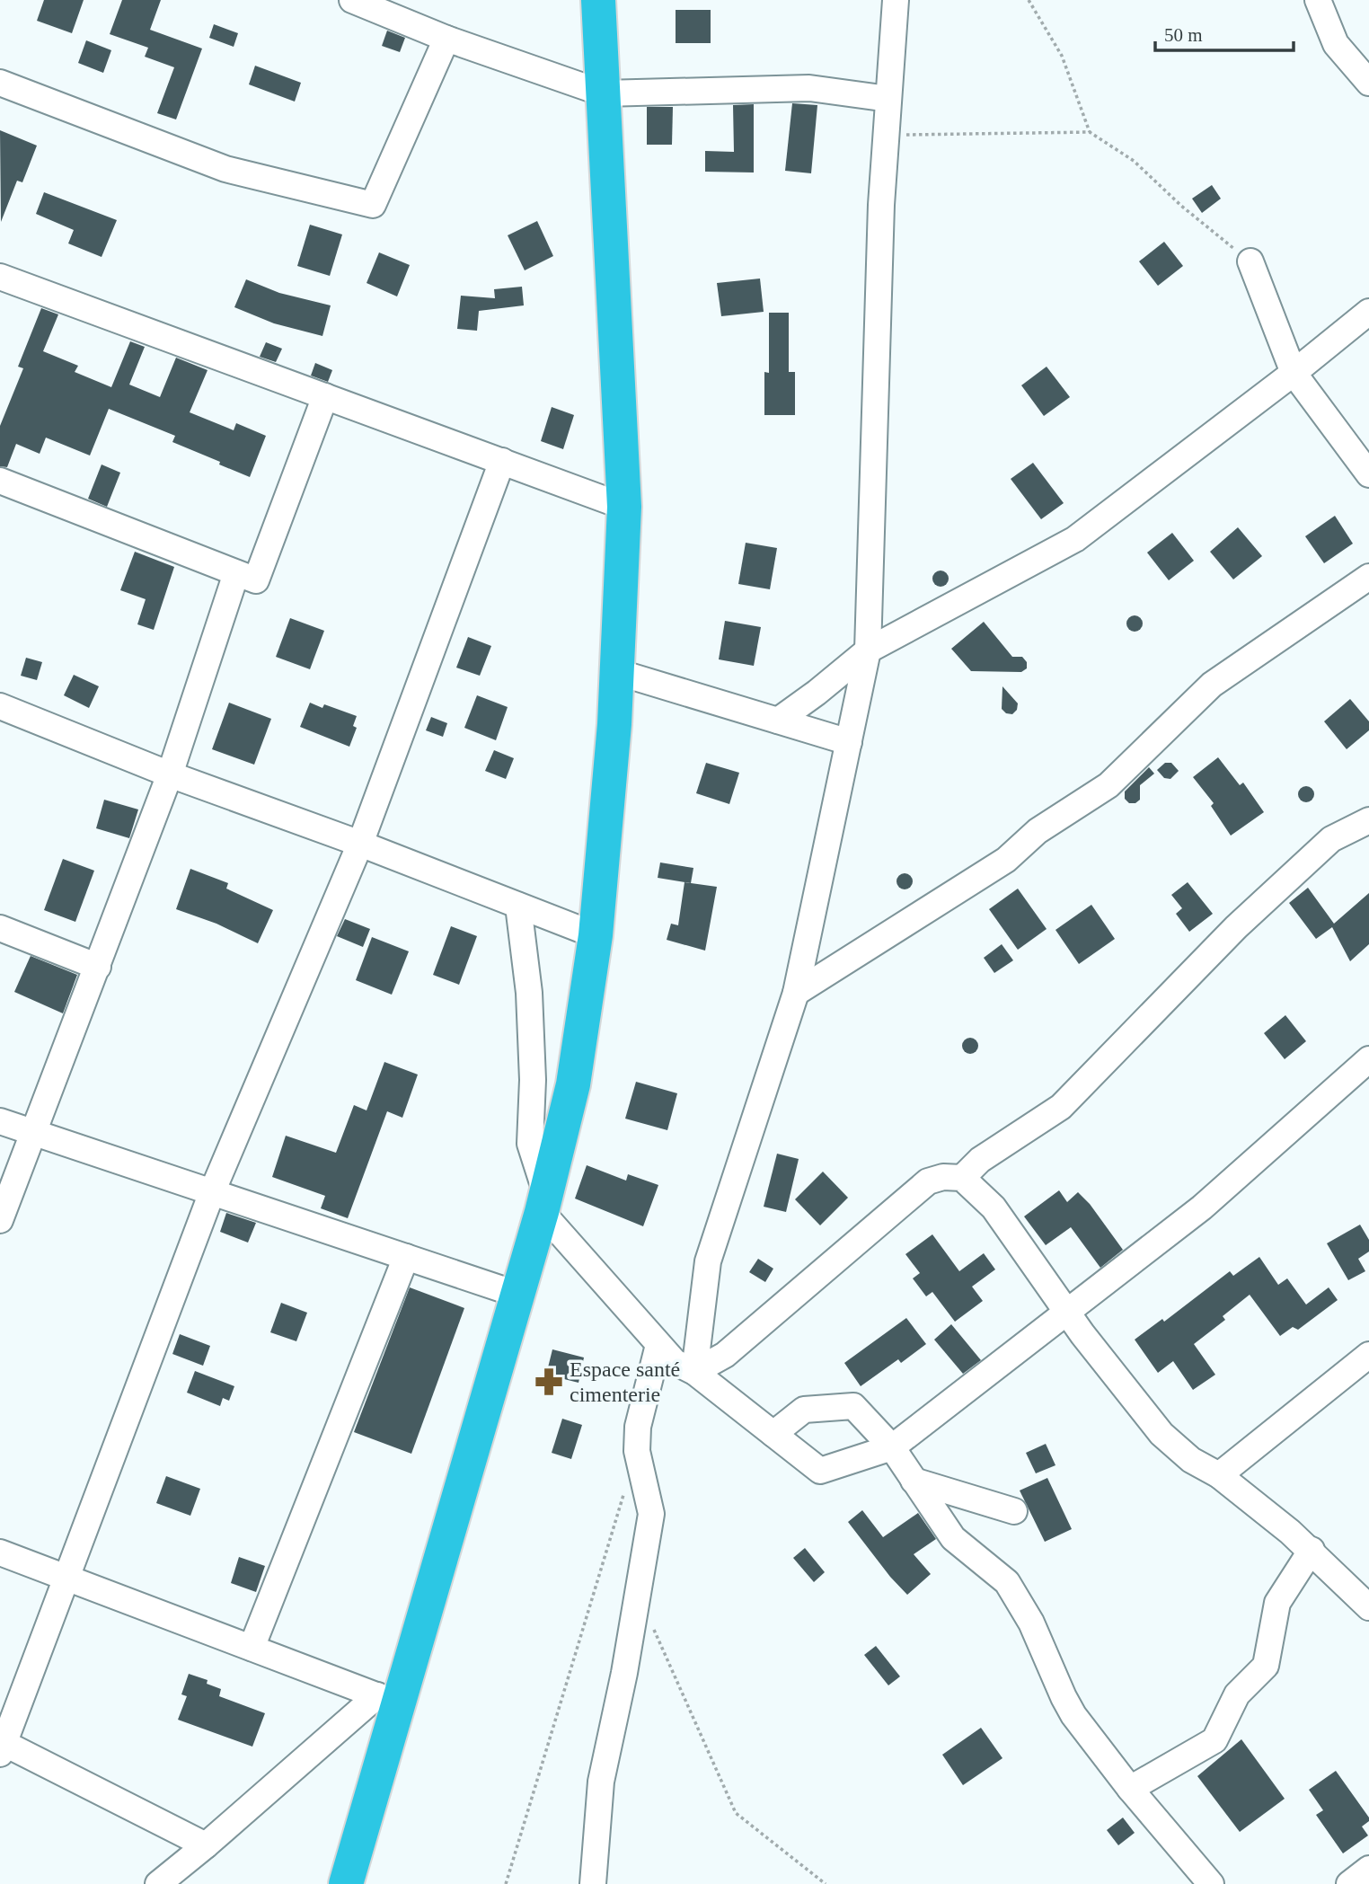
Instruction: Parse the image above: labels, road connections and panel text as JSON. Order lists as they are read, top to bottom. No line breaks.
{"places":{"pharmacy":["Espace santé cimenterie"]},"scale_bar":"50 m"}
